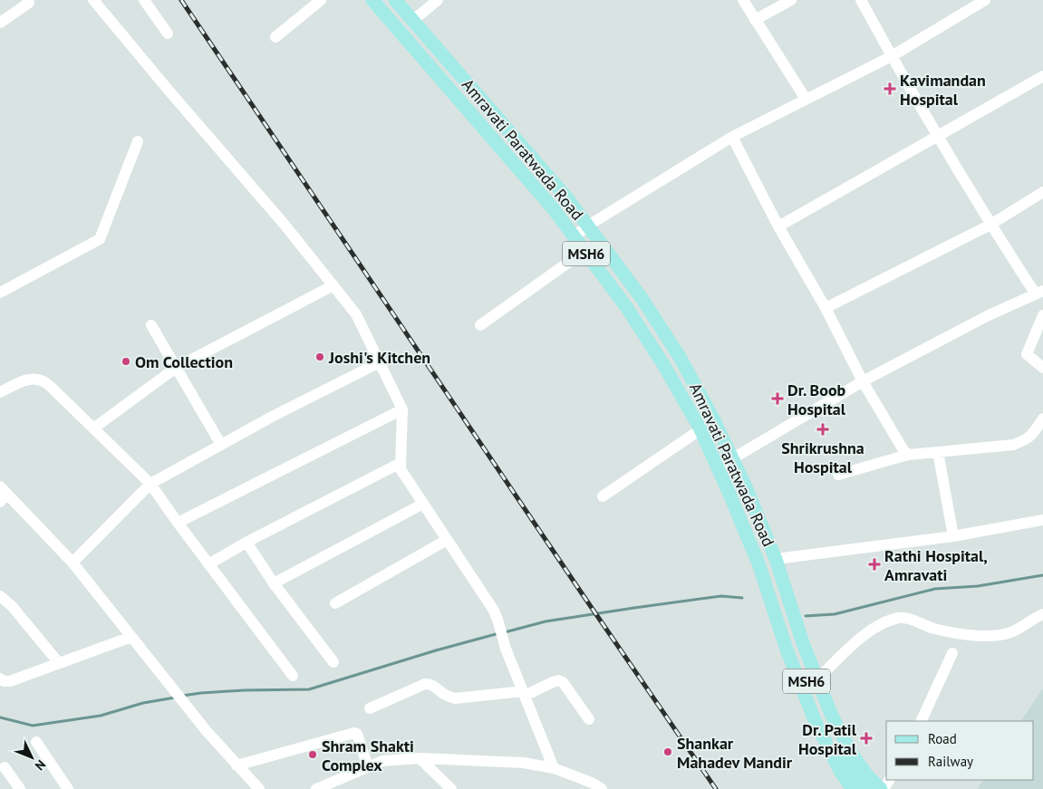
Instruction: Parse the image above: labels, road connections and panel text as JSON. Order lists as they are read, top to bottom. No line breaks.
{"streets":{"main road":["Amravati Paratwada Road","MSH6"]},"crossings":[["Amravati Paratwada Road","MSH6"]],"places":{"health":["Kavimandan Hospital","Dr. Boob Hospital","Shrikrushna Hospital","Rathi Hospital, Amravati","Dr. Patil Hospital"],"other":["Joshi's Kitchen","Om Collection","Shankar Mahadev Mandir","Shram Shakti Complex"]},"legend":["Road","Railway"],"north":"bottom right"}
